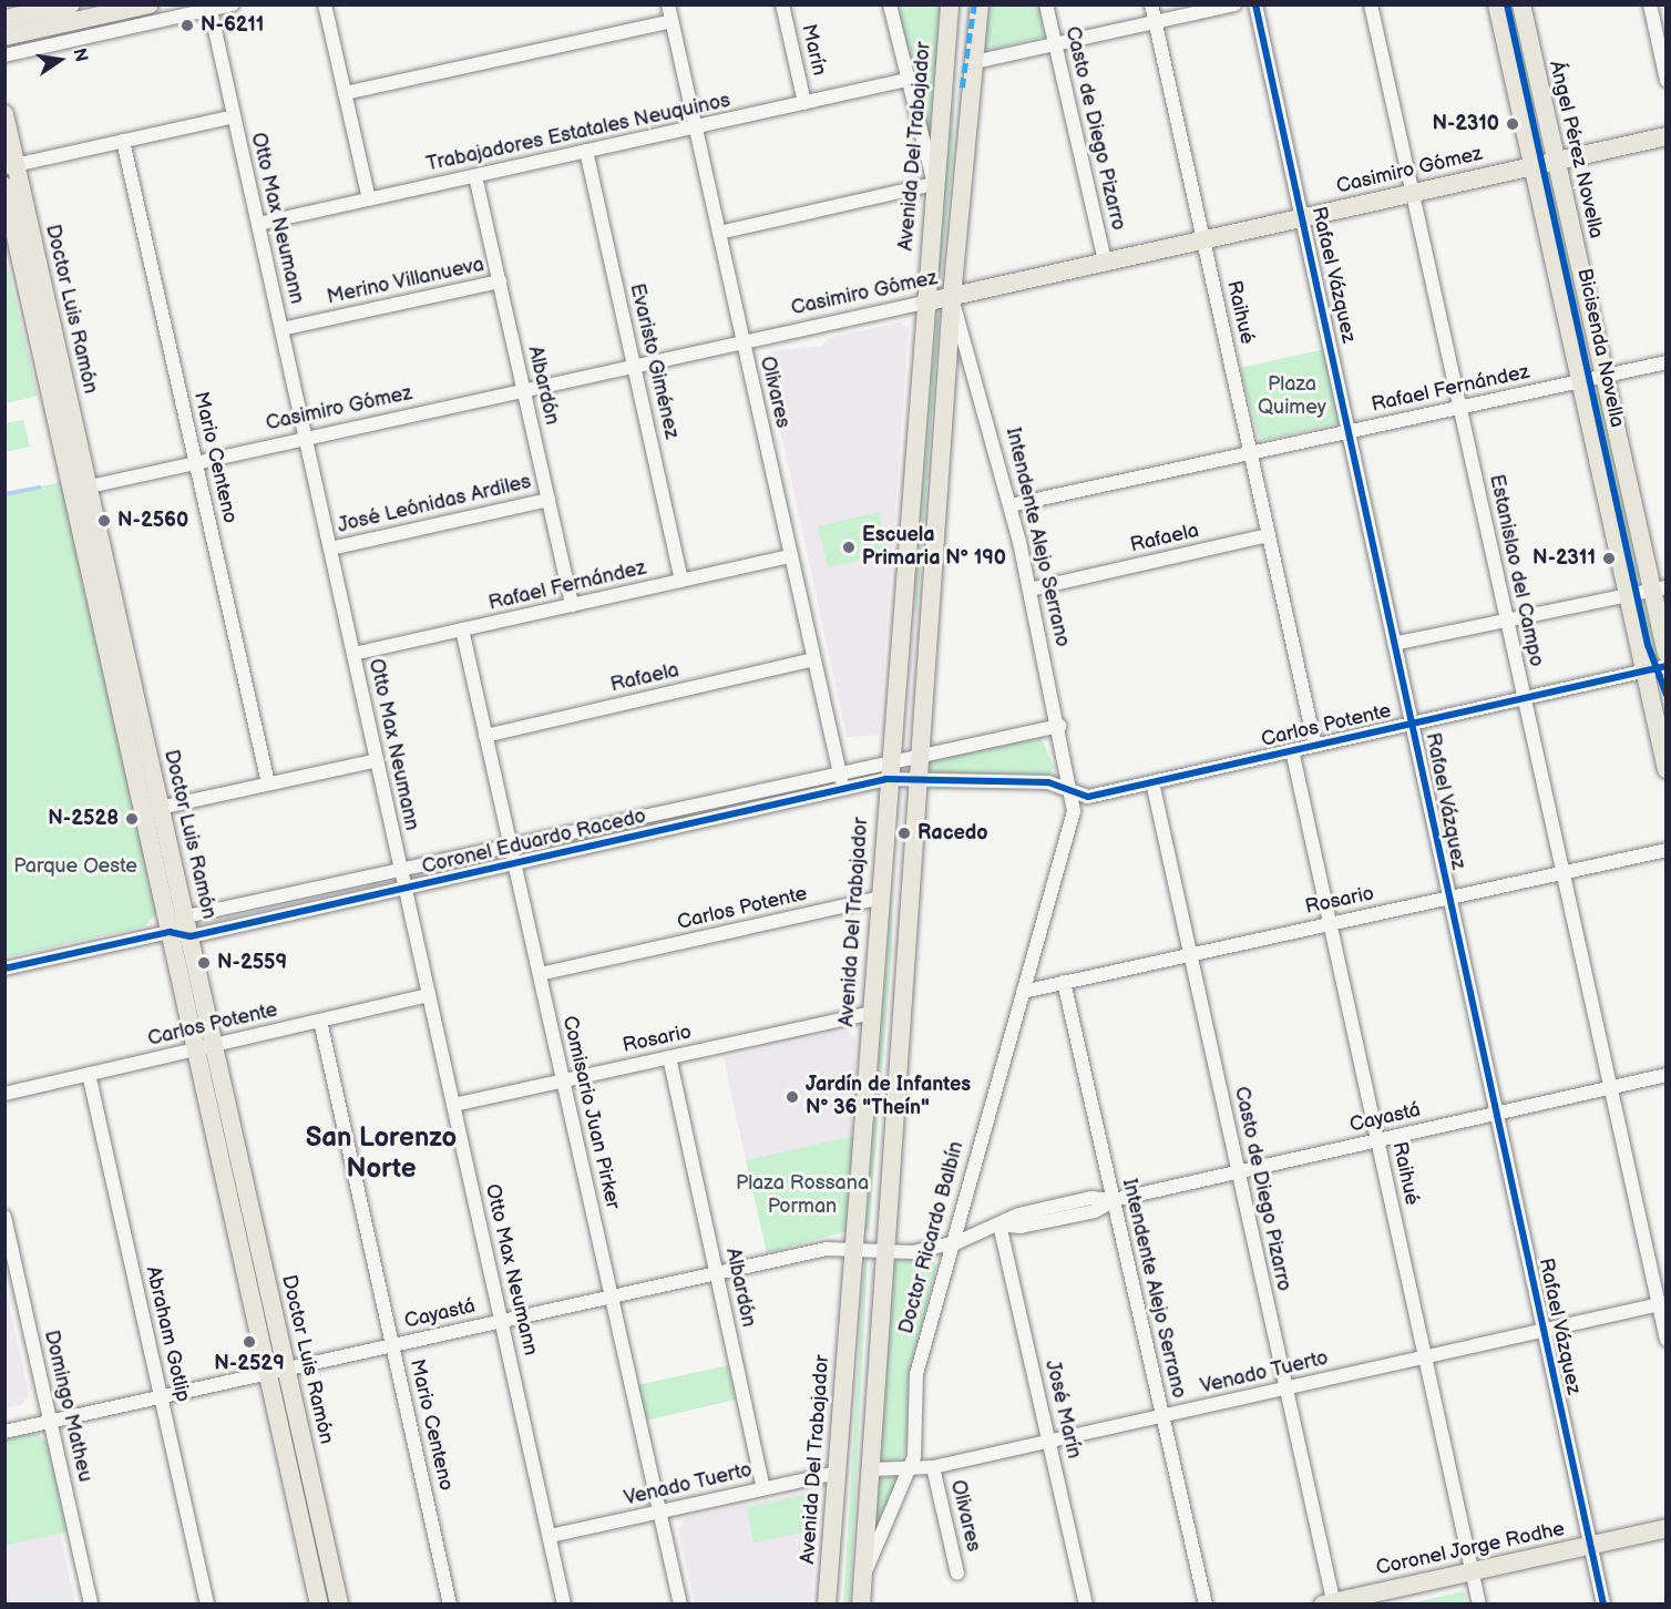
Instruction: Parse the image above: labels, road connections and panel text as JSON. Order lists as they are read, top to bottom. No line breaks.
{"streets":{"main road":["Avenida Del Trabajador","Ángel Pérez Novella","Casimiro Gómez","Doctor Luis Ramón","Coronel Jorge Rodhe"],"street":["Marín","Casto de Diego Pizarro","Trabajadores Estatales Neuquinos","Otto Max Neumann","Rafael Vázquez","Merino Villanueva","Raihué","Evaristo Giménez","Albardón","Rafael Fernández","Olivares","Mario Centeno","José Leónidas Ardiles","Intendente Alejo Serrano","Rafaela","Estanislao del Campo","Carlos Potente","Coronel Eduardo Racedo","Rosario","Comisario Juan Pirker","Cayastá","Doctor Ricardo Balbín","Abraham Gotlip","Venado Tuerto","Domingo Matheu","José Marín"],"cycle path":["Bicisenda Novella"]},"crossings":[["Marín","Trabajadores Estatales Neuquinos"],["Casto de Diego Pizarro","Casimiro Gómez"],["Casto de Diego Pizarro","Carlos Potente"],["Casto de Diego Pizarro","Rosario"],["Casto de Diego Pizarro","Cayastá"],["Casto de Diego Pizarro","Venado Tuerto"],["Casto de Diego Pizarro","Coronel Jorge Rodhe"],["Trabajadores Estatales Neuquinos","Otto Max Neumann"],["Trabajadores Estatales Neuquinos","Evaristo Giménez"],["Trabajadores Estatales Neuquinos","Albardón"],["Trabajadores Estatales Neuquinos","Olivares"],["Avenida Del Trabajador","Casimiro Gómez"],["Avenida Del Trabajador","Carlos Potente"],["Avenida Del Trabajador","Coronel Eduardo Racedo"],["Avenida Del Trabajador","Rosario"],["Avenida Del Trabajador","Cayastá"],["Avenida Del Trabajador","Venado Tuerto"],["Ángel Pérez Novella","Casimiro Gómez"],["Ángel Pérez Novella","Rafael Fernández"],["Casimiro Gómez","Otto Max Neumann"],["Casimiro Gómez","Rafael Vázquez"],["Casimiro Gómez","Doctor Luis Ramón"],["Casimiro Gómez","Raihué"],["Casimiro Gómez","Evaristo Giménez"],["Casimiro Gómez","Albardón"],["Casimiro Gómez","Olivares"],["Casimiro Gómez","Mario Centeno"],["Casimiro Gómez","Intendente Alejo Serrano"],["Casimiro Gómez","Estanislao del Campo"],["Otto Max Neumann","Merino Villanueva"],["Otto Max Neumann","Rafael Fernández"],["Otto Max Neumann","José Leónidas Ardiles"],["Otto Max Neumann","Carlos Potente"],["Otto Max Neumann","Coronel Eduardo Racedo"],["Otto Max Neumann","Rosario"],["Otto Max Neumann","Cayastá"],["Otto Max Neumann","Venado Tuerto"],["Rafael Vázquez","Rafael Fernández"],["Rafael Vázquez","Carlos Potente"],["Rafael Vázquez","Rosario"],["Rafael Vázquez","Cayastá"],["Rafael Vázquez","Venado Tuerto"],["Rafael Vázquez","Coronel Jorge Rodhe"],["Merino Villanueva","Albardón"],["Doctor Luis Ramón","Carlos Potente"],["Doctor Luis Ramón","Coronel Eduardo Racedo"],["Doctor Luis Ramón","Cayastá"],["Raihué","Rafael Fernández"],["Raihué","Rafaela"],["Raihué","Carlos Potente"],["Raihué","Rosario"],["Raihué","Cayastá"],["Raihué","Venado Tuerto"],["Raihué","Coronel Jorge Rodhe"],["Evaristo Giménez","Rafael Fernández"],["Albardón","Rafael Fernández"],["Albardón","José Leónidas Ardiles"],["Albardón","Rosario"],["Albardón","Cayastá"],["Albardón","Venado Tuerto"],["Rafael Fernández","Olivares"],["Rafael Fernández","Intendente Alejo Serrano"],["Rafael Fernández","Estanislao del Campo"],["Rafael Fernández","Comisario Juan Pirker"],["Olivares","Rafaela"],["Olivares","Coronel Eduardo Racedo"],["Olivares","Venado Tuerto"],["Mario Centeno","Carlos Potente"],["Mario Centeno","Cayastá"],["Intendente Alejo Serrano","Rafaela"],["Intendente Alejo Serrano","Carlos Potente"],["Intendente Alejo Serrano","Coronel Eduardo Racedo"],["Intendente Alejo Serrano","Rosario"],["Intendente Alejo Serrano","Cayastá"],["Intendente Alejo Serrano","Doctor Ricardo Balbín"],["Intendente Alejo Serrano","Venado Tuerto"],["Rafaela","Comisario Juan Pirker"],["Estanislao del Campo","Carlos Potente"],["Estanislao del Campo","Rosario"],["Estanislao del Campo","Cayastá"],["Estanislao del Campo","Venado Tuerto"],["Carlos Potente","Coronel Eduardo Racedo"],["Carlos Potente","Comisario Juan Pirker"],["Carlos Potente","Doctor Ricardo Balbín"],["Carlos Potente","Abraham Gotlip"],["Coronel Eduardo Racedo","Comisario Juan Pirker"],["Coronel Eduardo Racedo","Doctor Ricardo Balbín"],["Rosario","Comisario Juan Pirker"],["Rosario","Doctor Ricardo Balbín"],["Comisario Juan Pirker","Cayastá"],["Comisario Juan Pirker","Venado Tuerto"],["Cayastá","Doctor Ricardo Balbín"],["Cayastá","Abraham Gotlip"],["Cayastá","Domingo Matheu"],["Cayastá","José Marín"],["Doctor Ricardo Balbín","Venado Tuerto"],["Venado Tuerto","José Marín"]],"districts":["San Lorenzo Norte"],"parks":["Plaza Quimey","Parque Oeste","Plaza Rossana Porman"],"places":["N-6211","N-2310","N-2560","Escuela Primaria Nº 190","N-2311","N-2528","Racedo","N-2559","Jardín de Infantes N° 36 \"Theín\"","N-2529"],"north":"right"}
